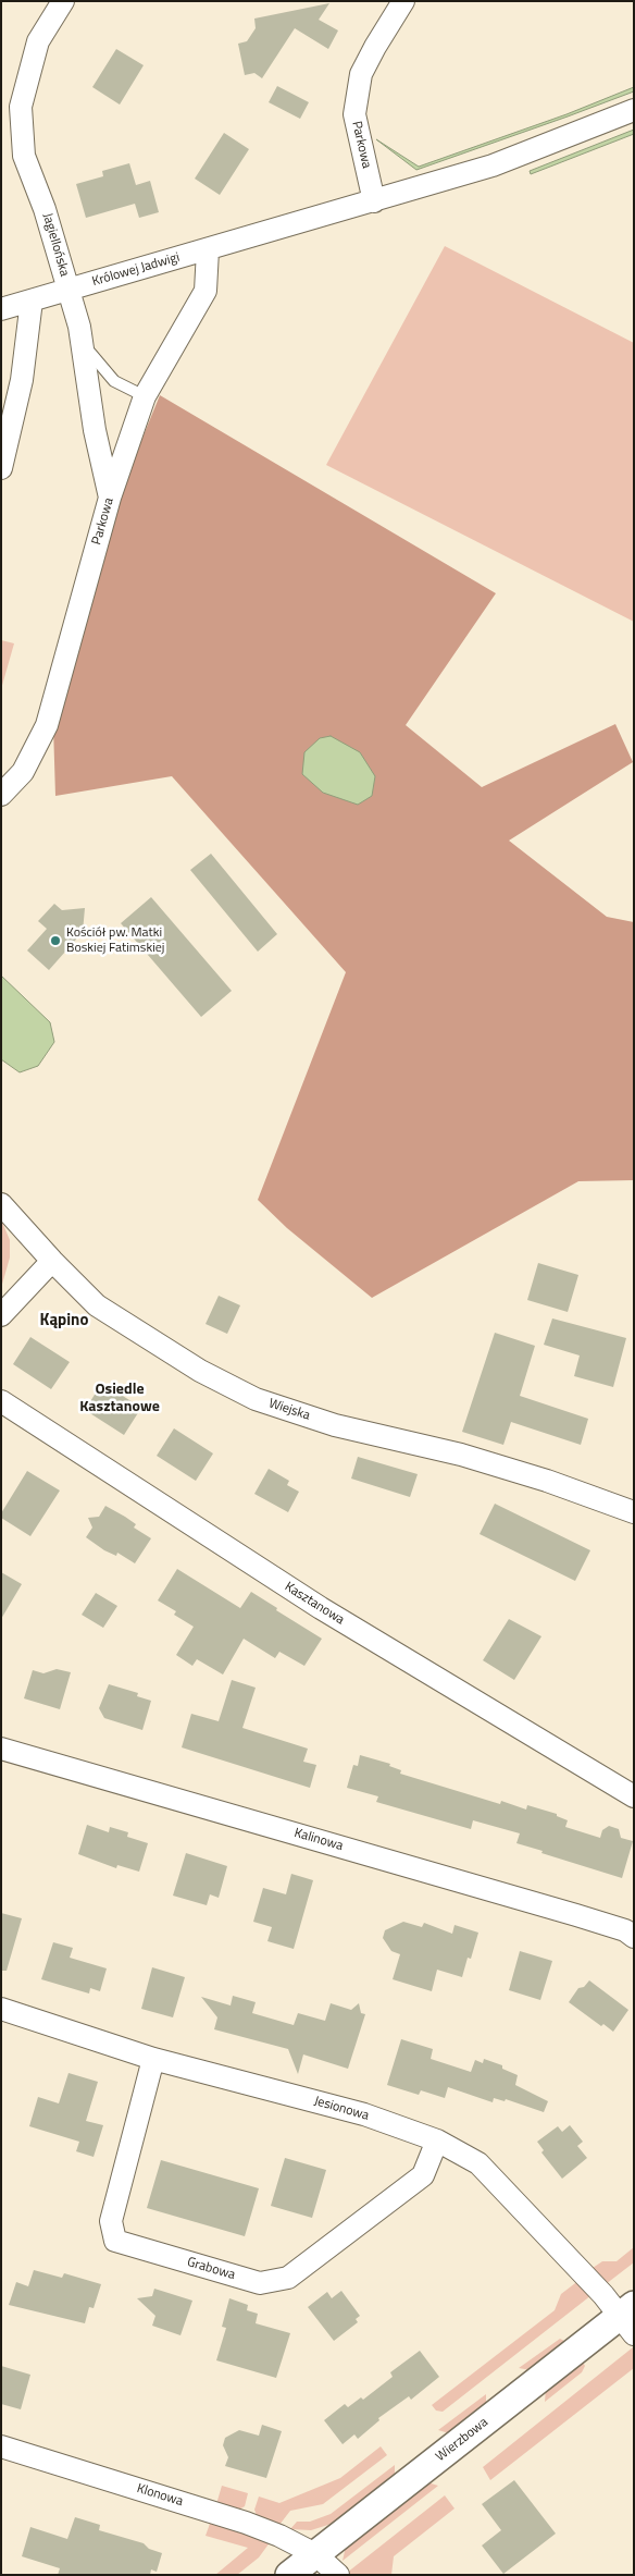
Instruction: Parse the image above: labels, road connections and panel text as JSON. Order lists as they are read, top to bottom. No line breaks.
{"streets":{"street":["Parkowa","Jagiellońska","Królowej Jadwigi","Wiejska","Kasztanowa","Kalinowa","Jesionowa","Grabowa","Wierzbowa","Klonowa"]},"crossings":[["Parkowa","Jagiellońska"],["Parkowa","Królowej Jadwigi"],["Jagiellońska","Królowej Jadwigi"],["Jesionowa","Grabowa"],["Jesionowa","Wierzbowa"],["Wierzbowa","Klonowa"]],"districts":["Kąpino","Osiedle Kasztanowe"],"places":["Kościół pw. Matki Boskiej Fatimskiej"]}
